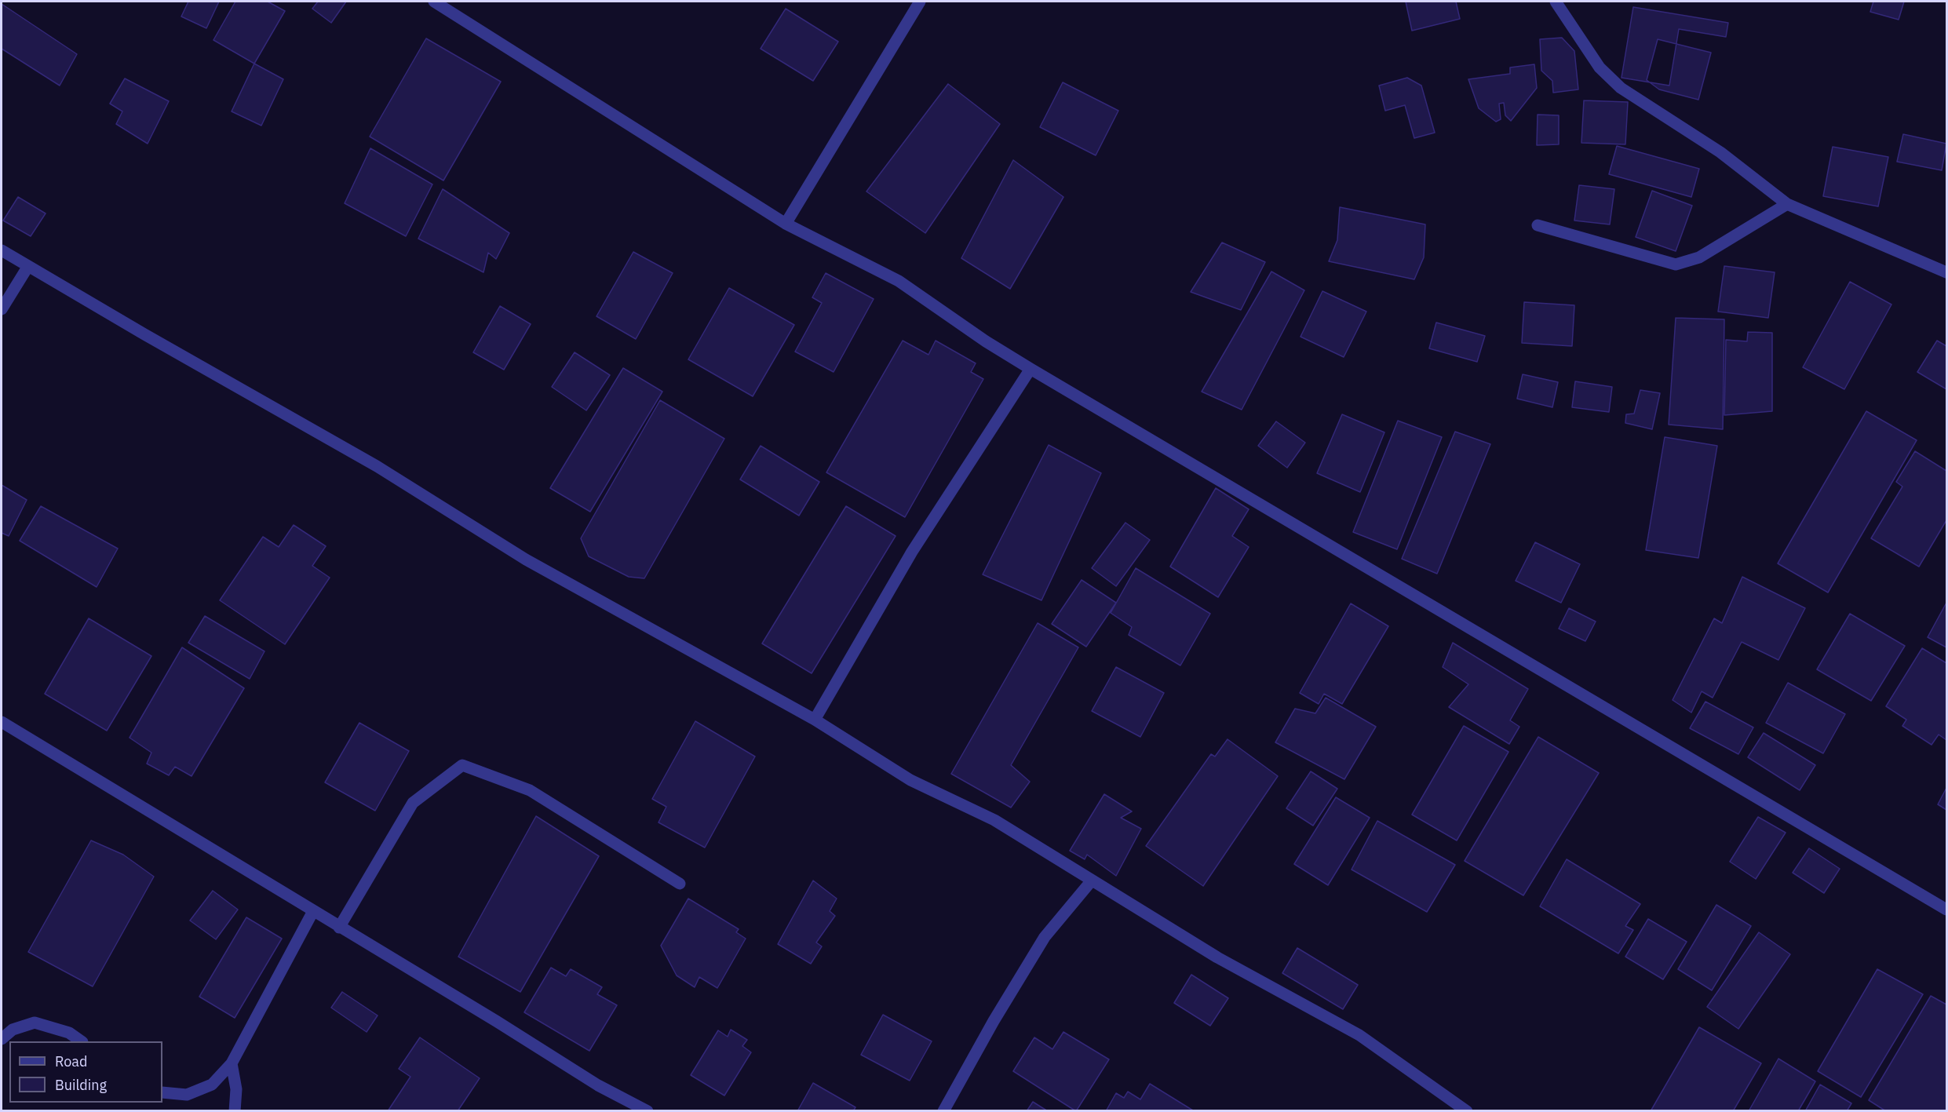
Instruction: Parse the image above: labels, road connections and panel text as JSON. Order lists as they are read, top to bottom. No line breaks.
{"legend":["Road","Building"]}
